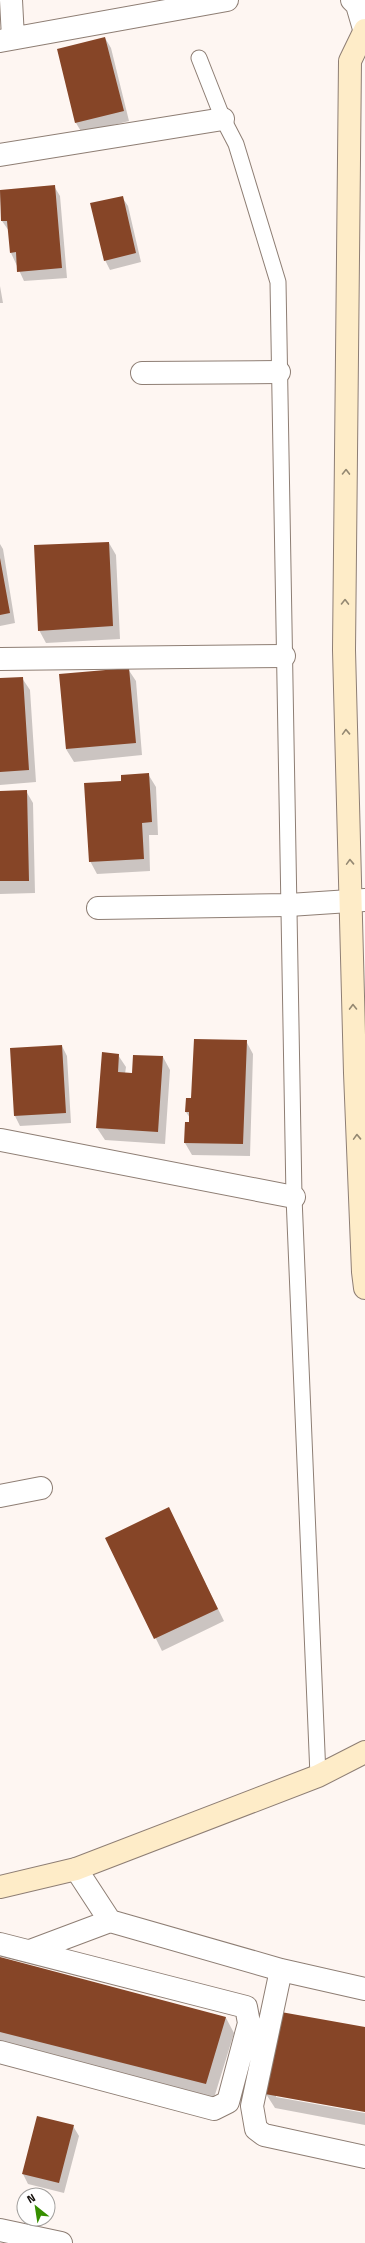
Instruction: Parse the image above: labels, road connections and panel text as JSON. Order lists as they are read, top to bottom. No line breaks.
{"north":"top left"}
